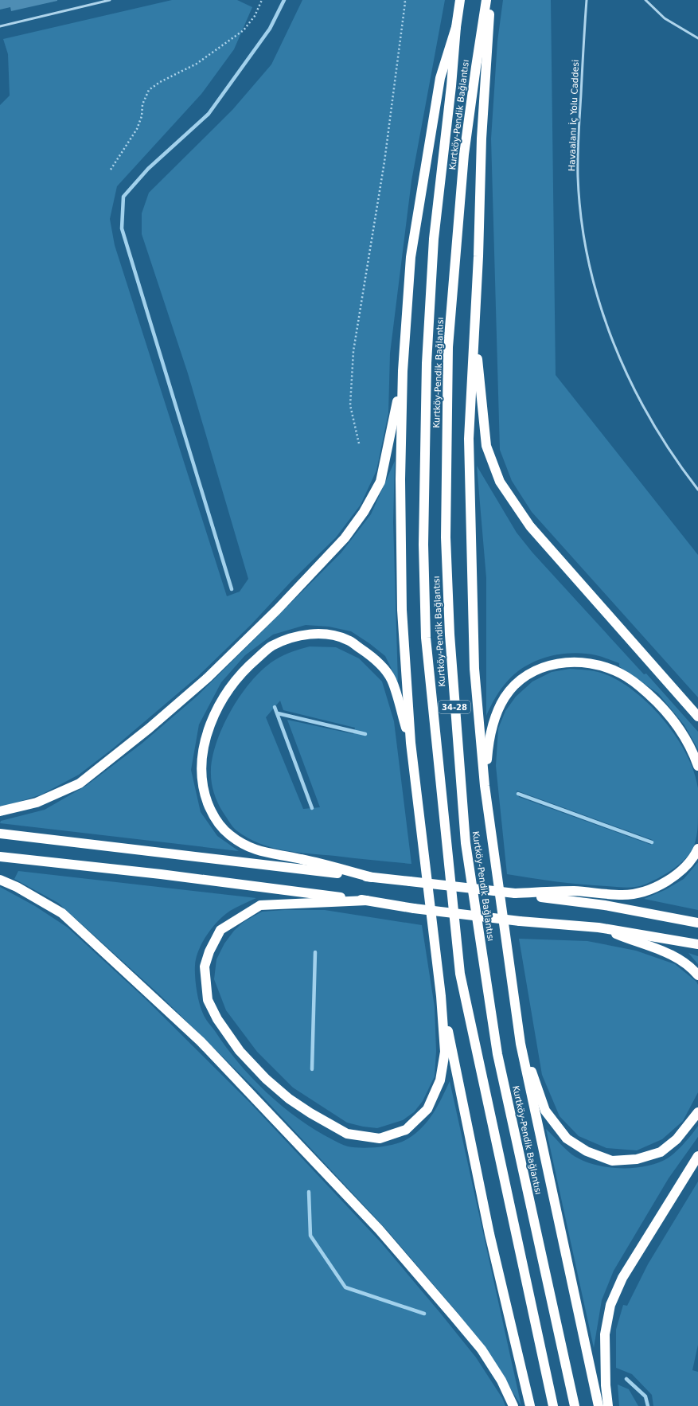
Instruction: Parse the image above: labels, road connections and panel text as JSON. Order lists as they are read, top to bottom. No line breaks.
{"streets":{"highway":["Kurtköy-Pendik Bağlantısı","34-28"],"lane":["Havaalanı İç Yolu Caddesi"]}}
